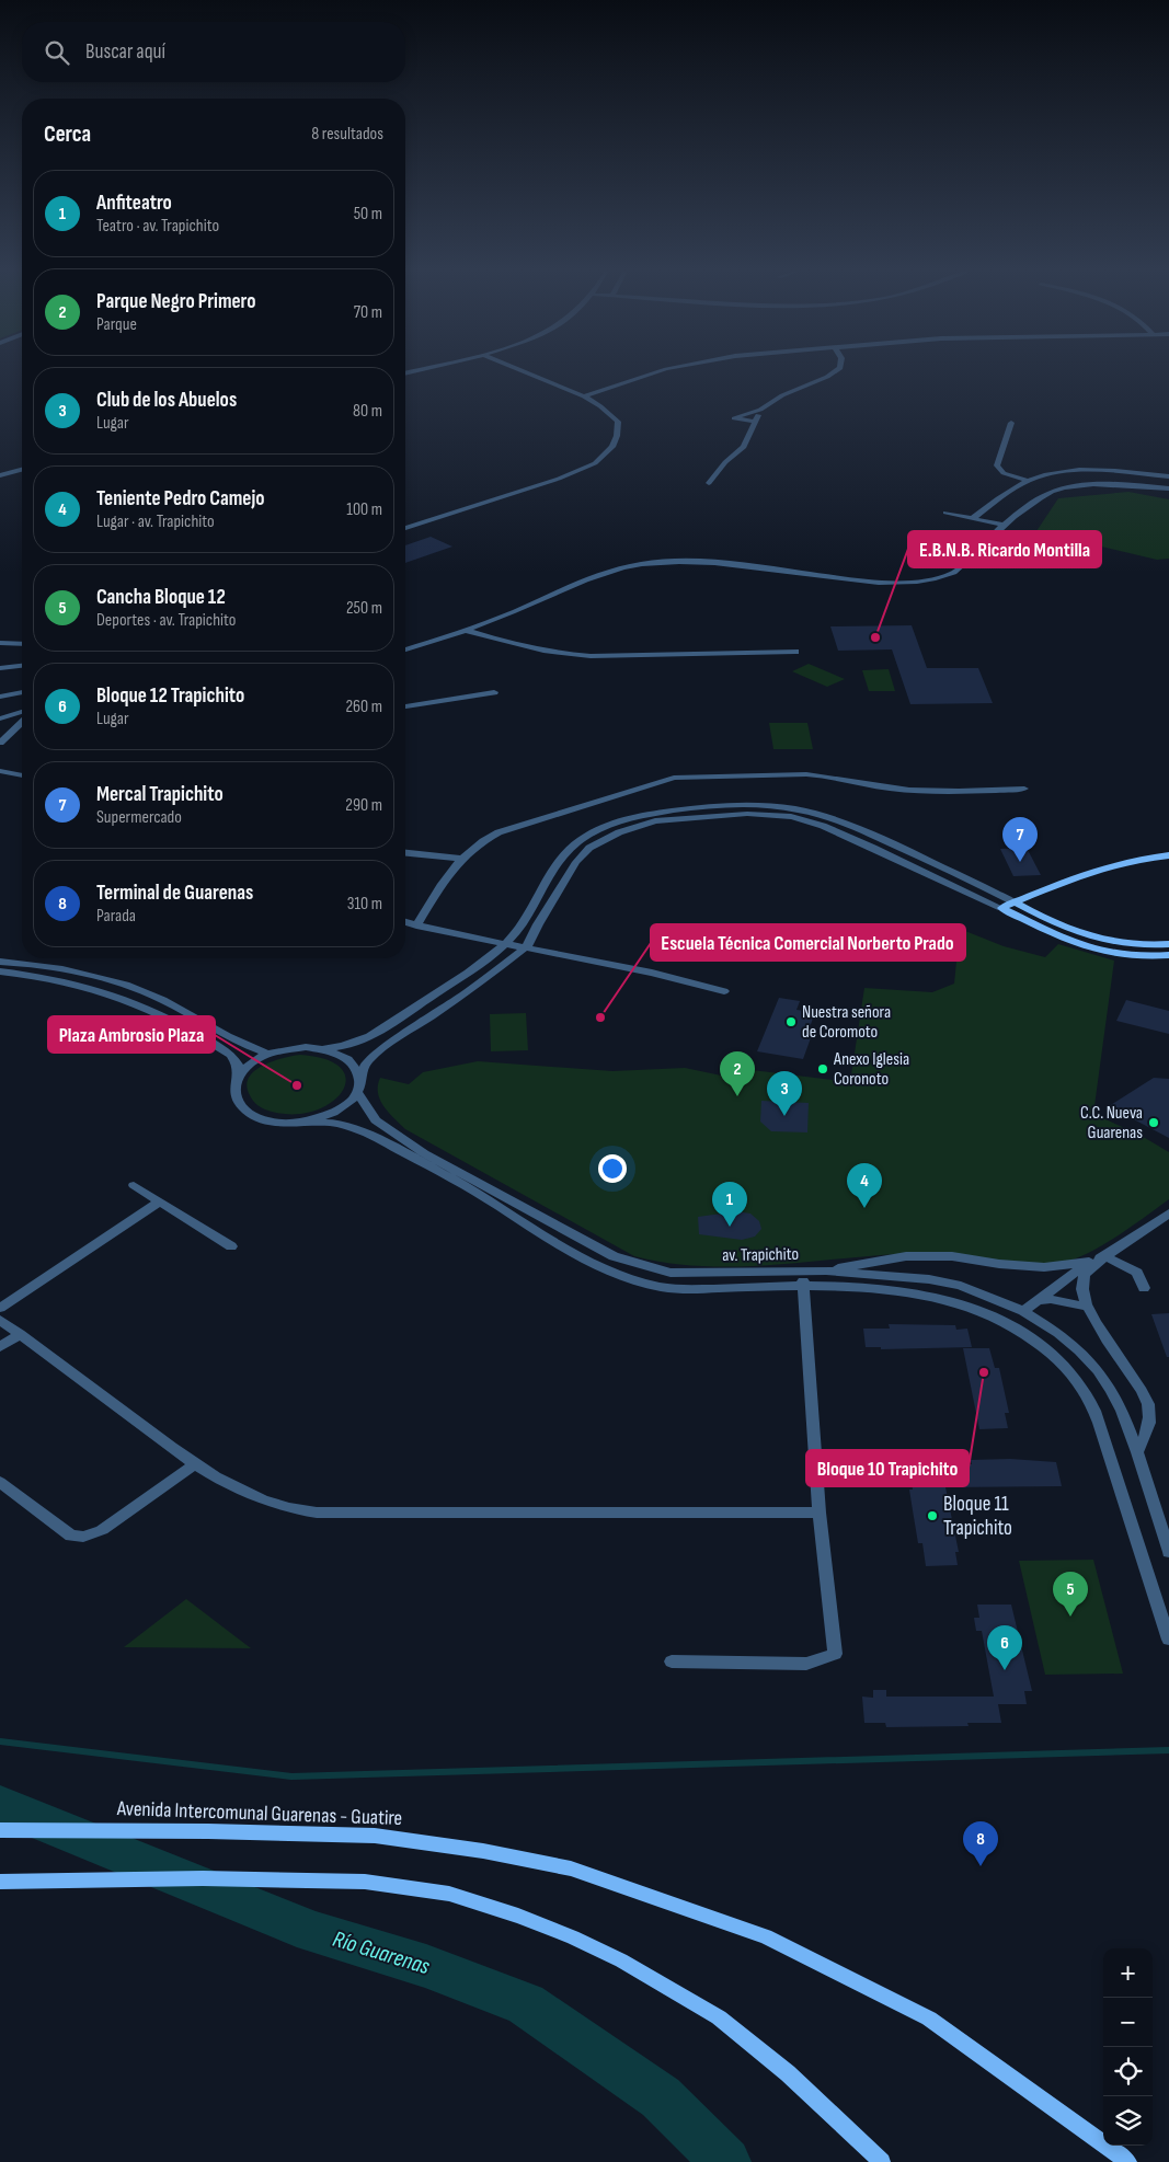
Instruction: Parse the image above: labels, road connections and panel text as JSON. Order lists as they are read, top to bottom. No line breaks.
{"streets":{"main road":["Avenida Intercomunal Guarenas - Guatire"],"street":["av. Trapichito"]},"water":["Río Guarenas"],"places":["E.B.N.B. Ricardo Montilla","Escuela Técnica Comercial Norberto Prado","Nuestra señora de Coromoto","Anexo Iglesia Coronoto","Plaza Ambrosio Plaza","C.C. Nueva Guarenas","Bloque 10 Trapichito","Bloque 11 Trapichito"],"page":{"search":"Buscar aquí","heading":["Cerca","8 resultados"],"list":[{"mark":"1","name":"Anfiteatro","note":"Teatro · av. Trapichito","value":"50 m"},{"mark":"2","name":"Parque Negro Primero","note":"Parque","value":"70 m"},{"mark":"3","name":"Club de los Abuelos","note":"Lugar","value":"80 m"},{"mark":"4","name":"Teniente Pedro Camejo","note":"Lugar · av. Trapichito","value":"100 m"},{"mark":"5","name":"Cancha Bloque 12","note":"Deportes · av. Trapichito","value":"250 m"},{"mark":"6","name":"Bloque 12 Trapichito","note":"Lugar","value":"260 m"},{"mark":"7","name":"Mercal Trapichito","note":"Supermercado","value":"290 m"},{"mark":"8","name":"Terminal de Guarenas","note":"Parada","value":"310 m"}],"pins":["7","2","3","4","1","5","6","8"],"map_buttons":["+","−"]}}
